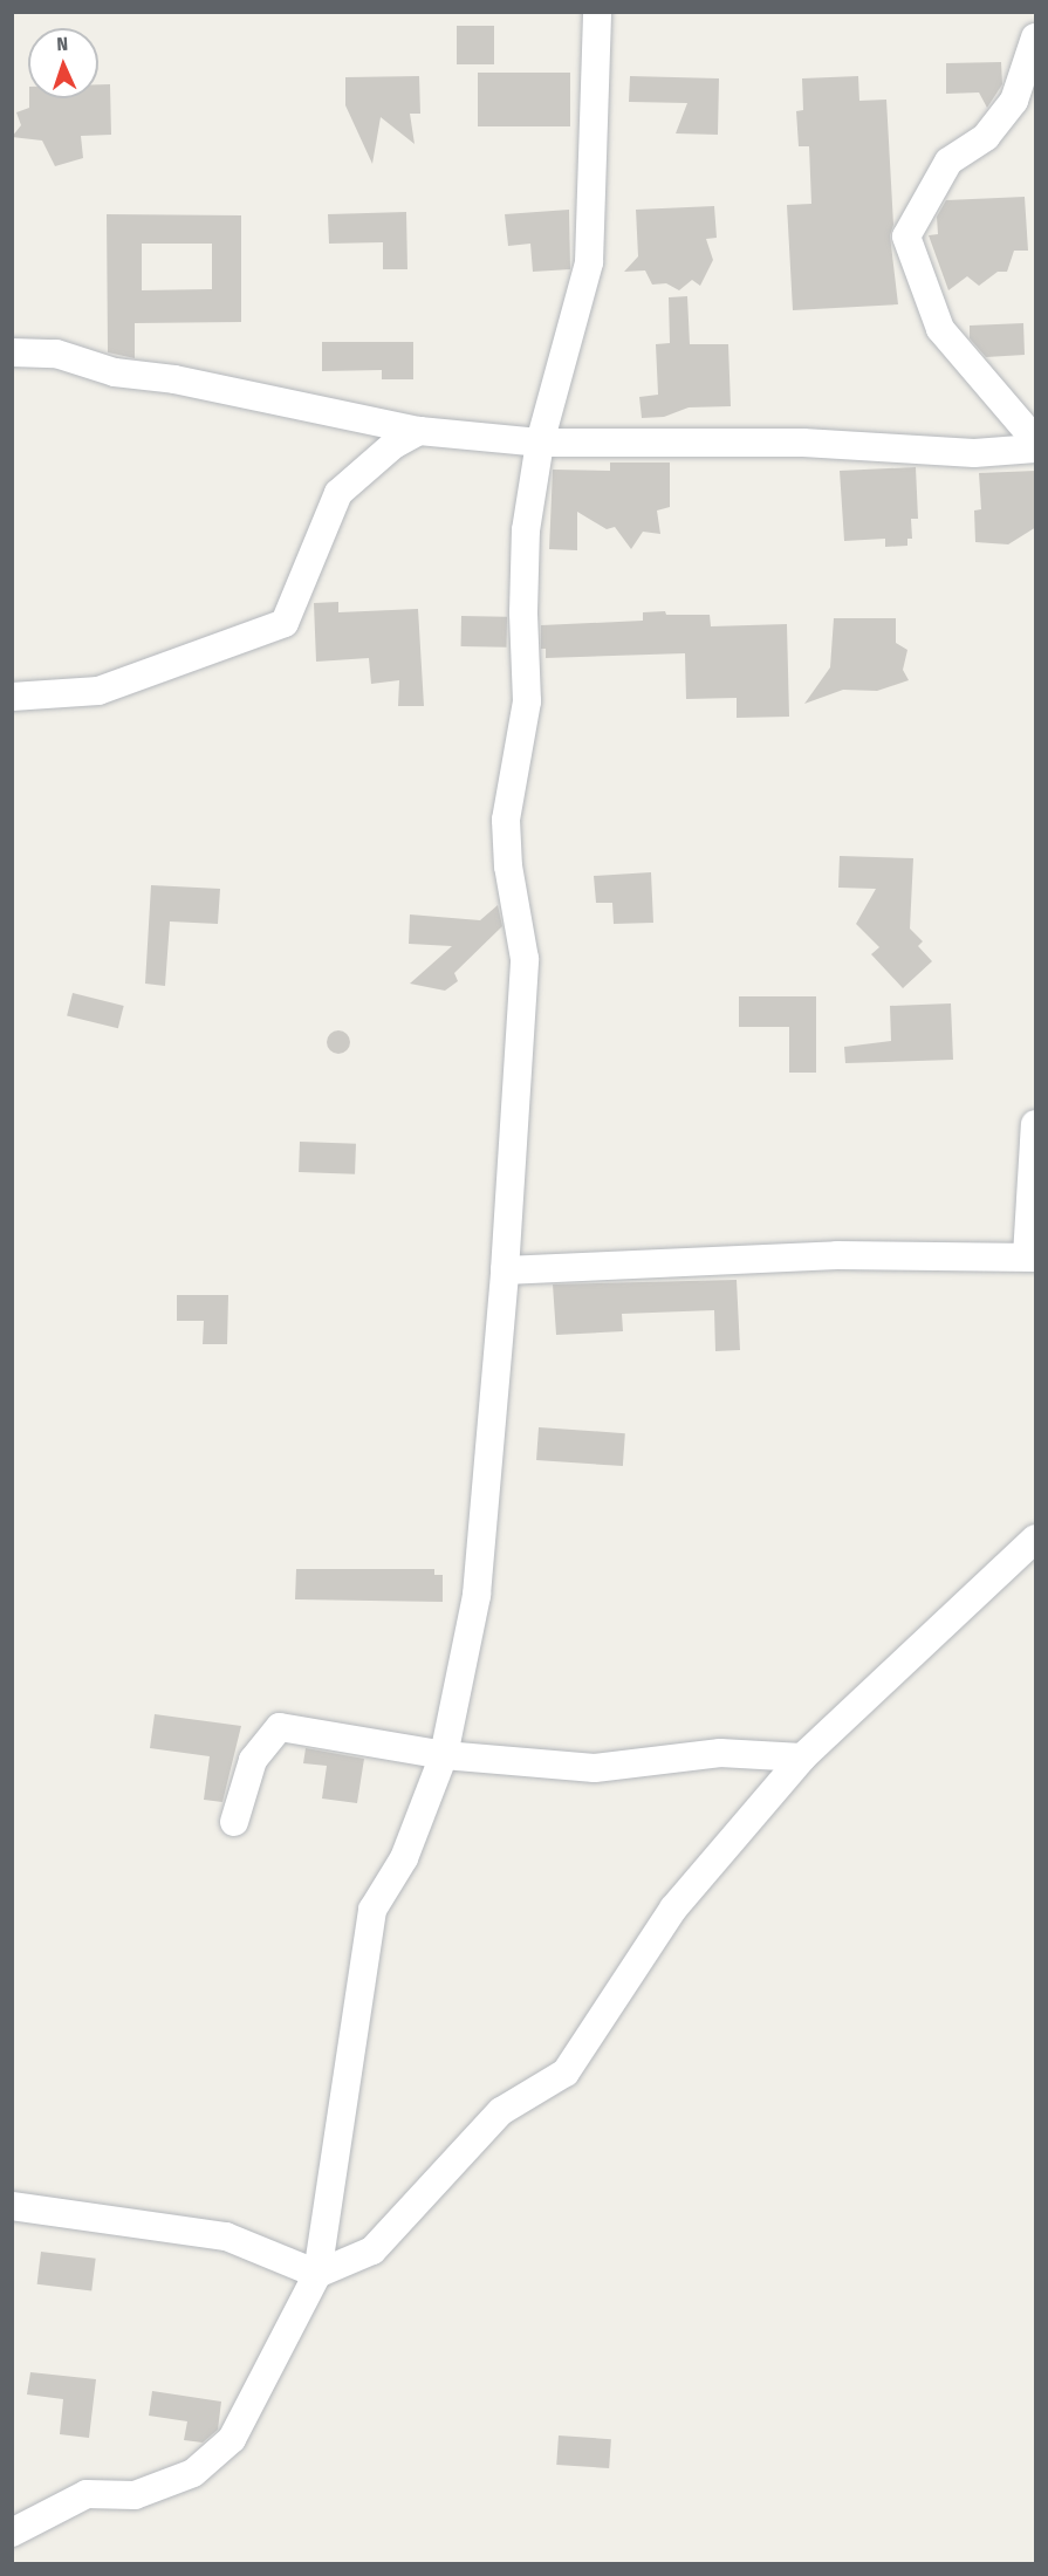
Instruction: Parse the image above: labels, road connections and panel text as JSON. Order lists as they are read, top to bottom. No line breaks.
{"north":"top"}
